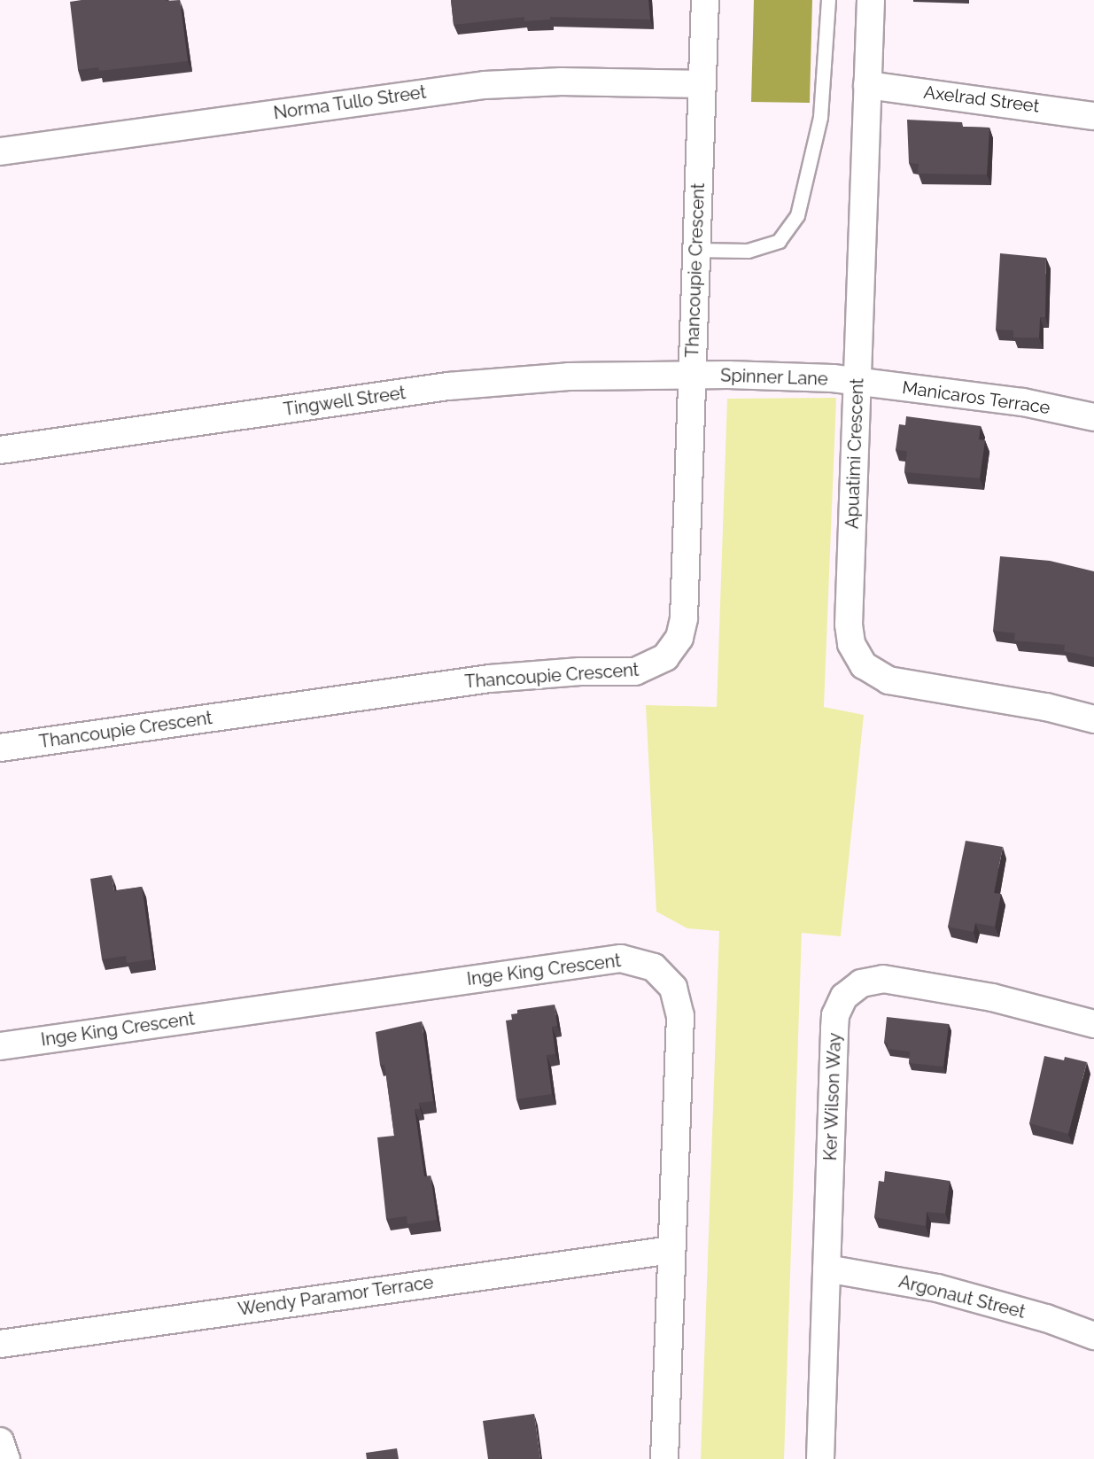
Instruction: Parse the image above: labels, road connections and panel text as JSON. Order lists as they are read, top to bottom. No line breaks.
{"streets":{"street":["Axelrad Street","Norma Tullo Street","Thancoupie Crescent","Spinner Lane","Manicaros Terrace","Tingwell Street","Apuatimi Crescent","Inge King Crescent","Ker Wilson Way","Wendy Paramor Terrace","Argonaut Street"]},"crossings":[["Axelrad Street","Apuatimi Crescent"],["Norma Tullo Street","Thancoupie Crescent"],["Thancoupie Crescent","Spinner Lane"],["Thancoupie Crescent","Tingwell Street"],["Spinner Lane","Manicaros Terrace"],["Spinner Lane","Tingwell Street"],["Spinner Lane","Apuatimi Crescent"],["Manicaros Terrace","Apuatimi Crescent"],["Inge King Crescent","Wendy Paramor Terrace"],["Ker Wilson Way","Argonaut Street"]]}
